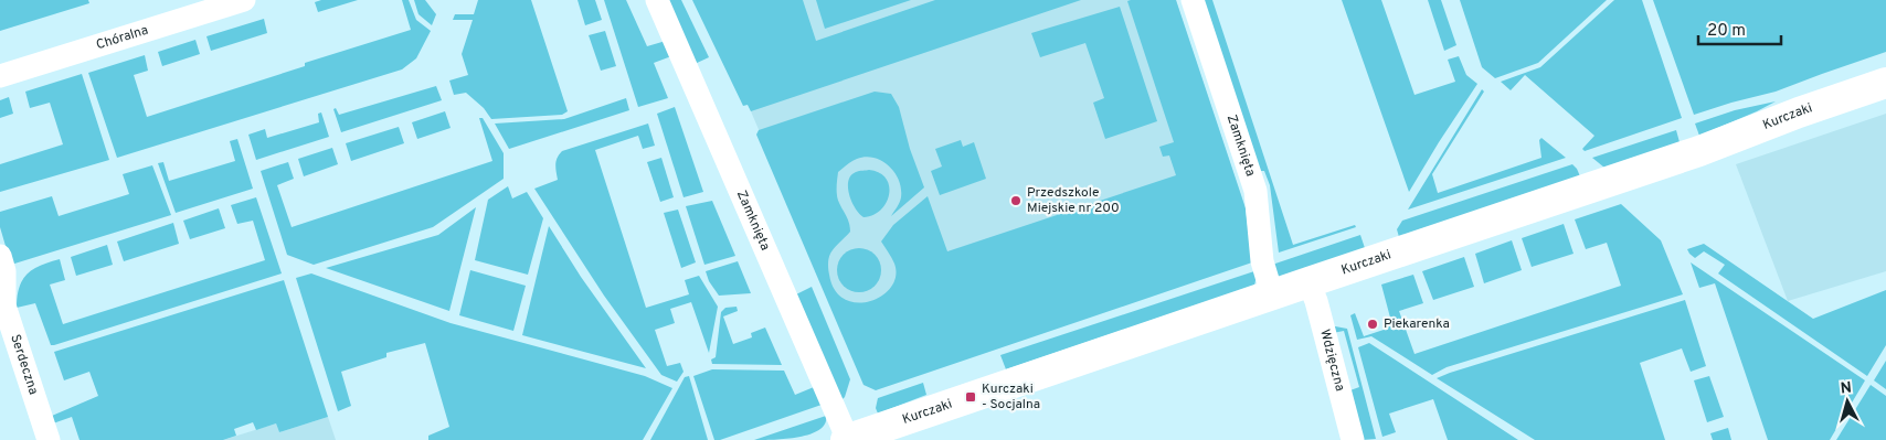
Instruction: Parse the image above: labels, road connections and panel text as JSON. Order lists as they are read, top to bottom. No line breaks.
{"streets":{"street":["Chóralna","Kurczaki","Zamknięta","Wdzięczna","Serdeczna"]},"crossings":[["Kurczaki","Zamknięta"],["Kurczaki","Wdzięczna"]],"places":{"other":["Przedszkole Miejskie nr 200","Piekarenka"],"transit":["Kurczaki - Socjalna"]},"scale_bar":"20 m","north":"top"}
